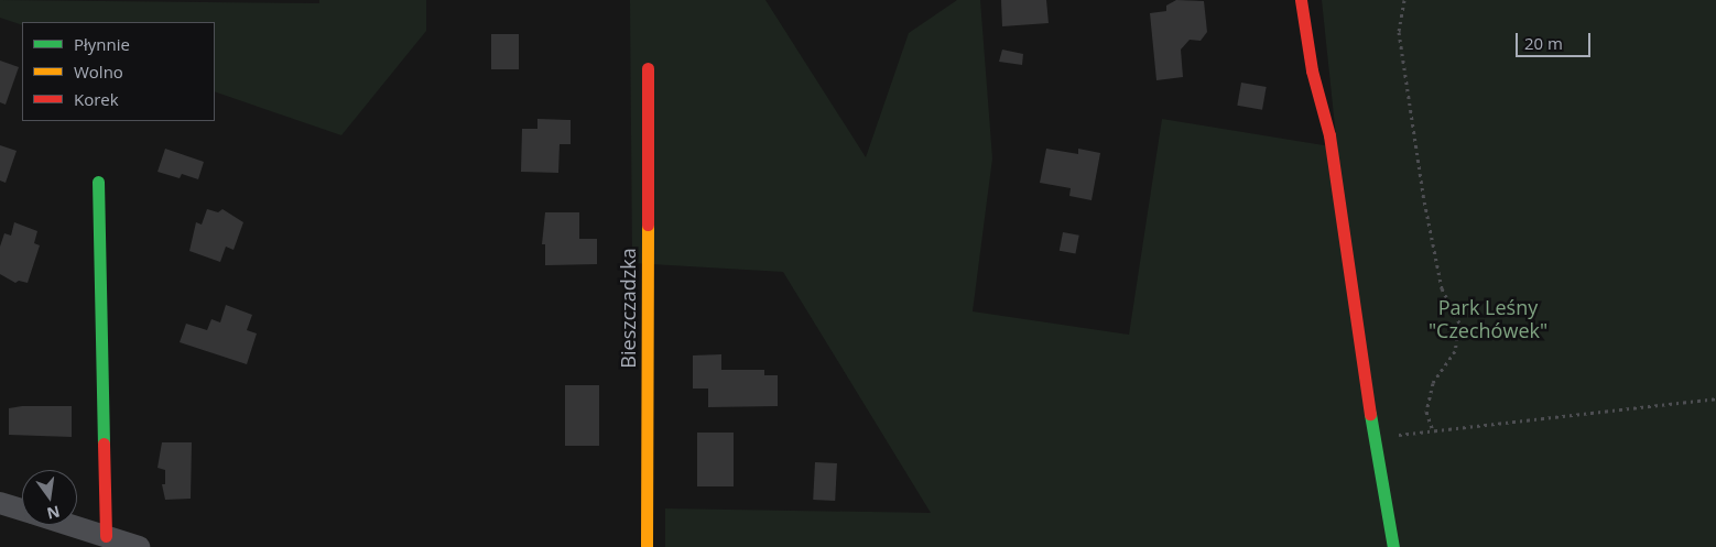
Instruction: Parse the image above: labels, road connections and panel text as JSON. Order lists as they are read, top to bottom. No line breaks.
{"streets":{"street":["Bieszczadzka"]},"parks":["Park Leśny \"Czechówek\""],"legend":["Płynnie","Wolno","Korek"],"scale_bar":"20 m","north":"bottom"}
